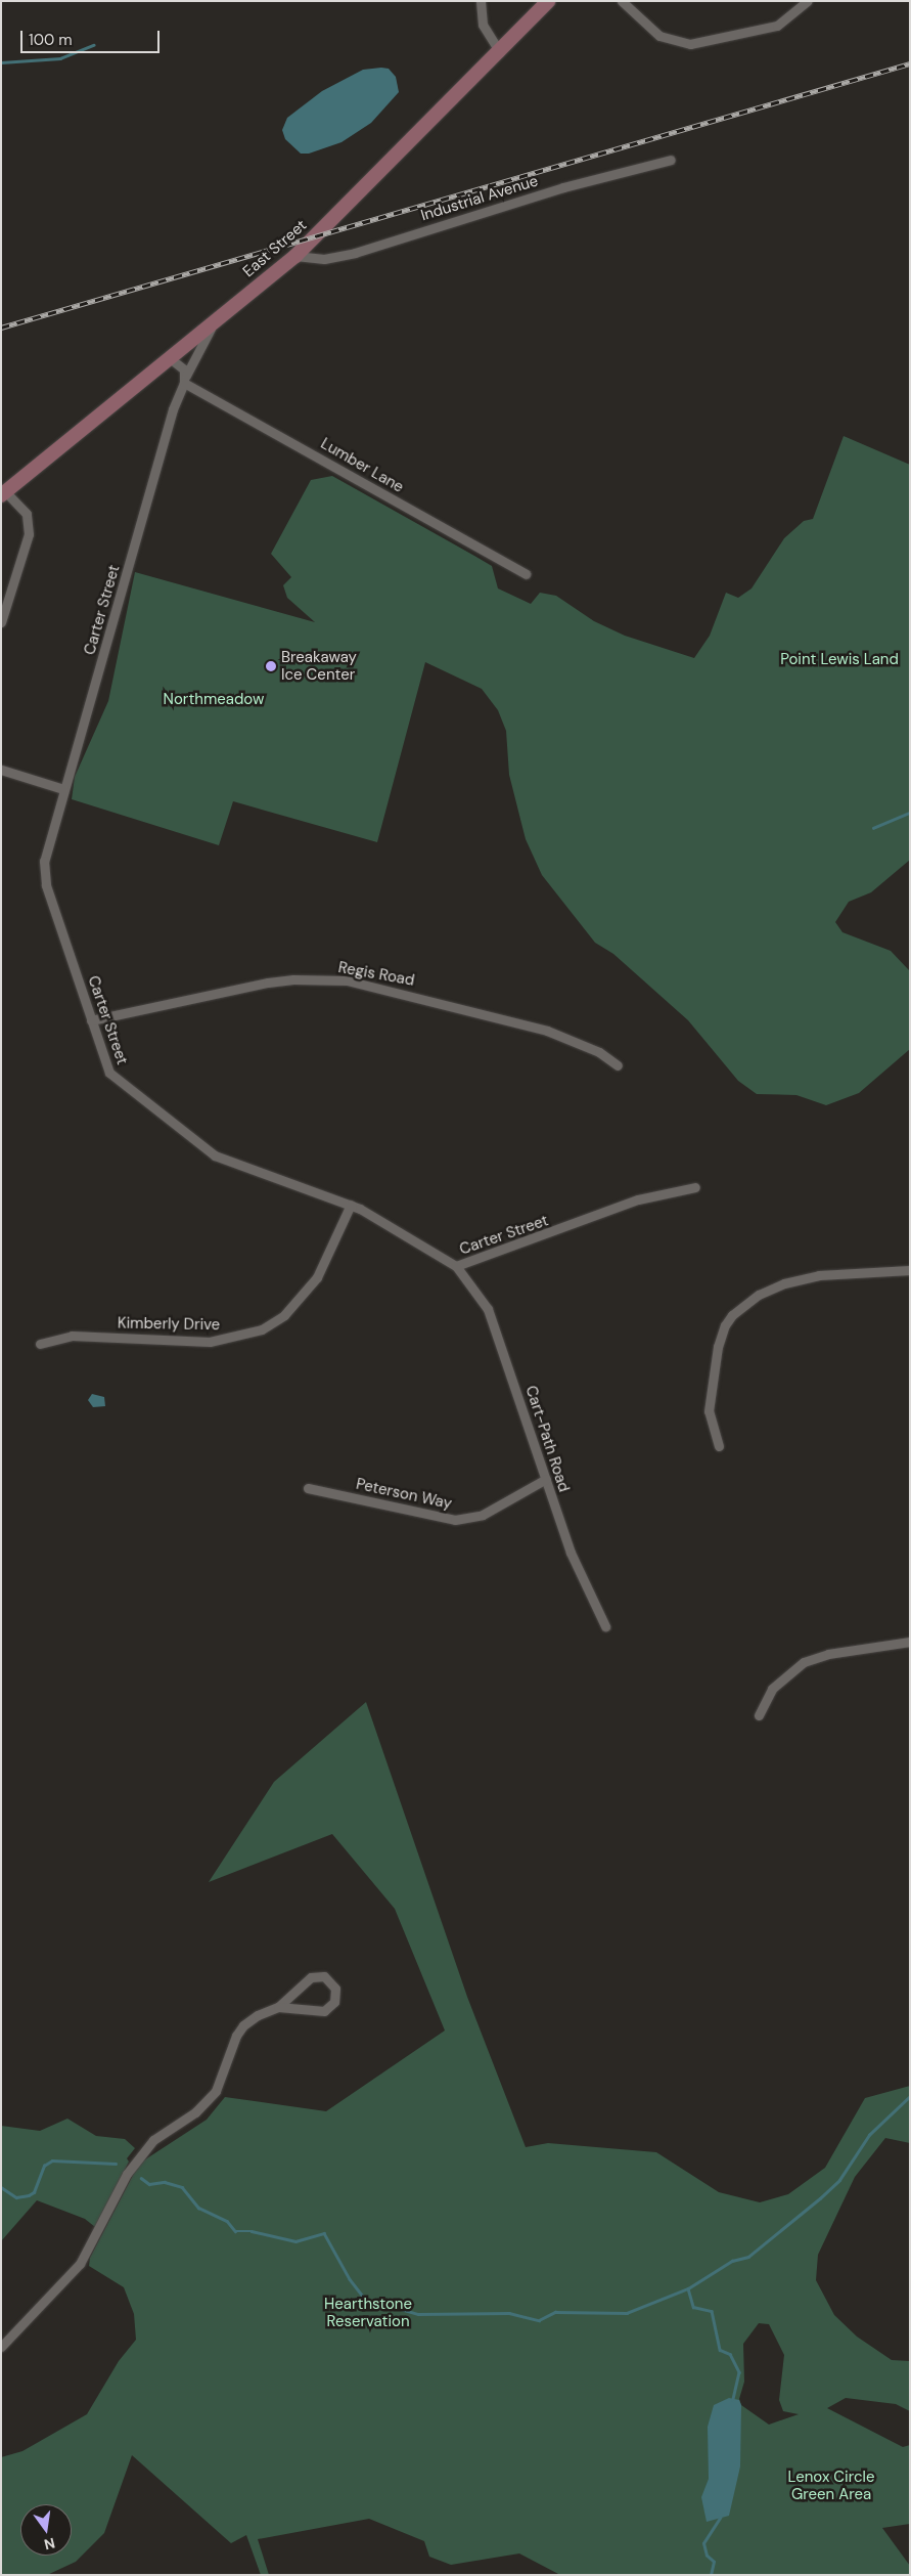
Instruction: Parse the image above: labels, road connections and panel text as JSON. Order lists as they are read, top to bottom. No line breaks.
{"streets":{"main road":["East Street"],"street":["Industrial Avenue","Lumber Lane","Carter Street","Regis Road","Kimberly Drive","Cart-Path Road","Peterson Way"]},"crossings":[["Industrial Avenue","East Street"],["East Street","Carter Street"],["Lumber Lane","Carter Street"],["Carter Street","Regis Road"],["Carter Street","Kimberly Drive"],["Carter Street","Cart-Path Road"],["Cart-Path Road","Peterson Way"]],"parks":["Point Lewis Land","Northmeadow","Hearthstone Reservation","Lenox Circle Green Area"],"places":["Breakaway Ice Center"],"scale_bar":"100 m","north":"bottom"}
